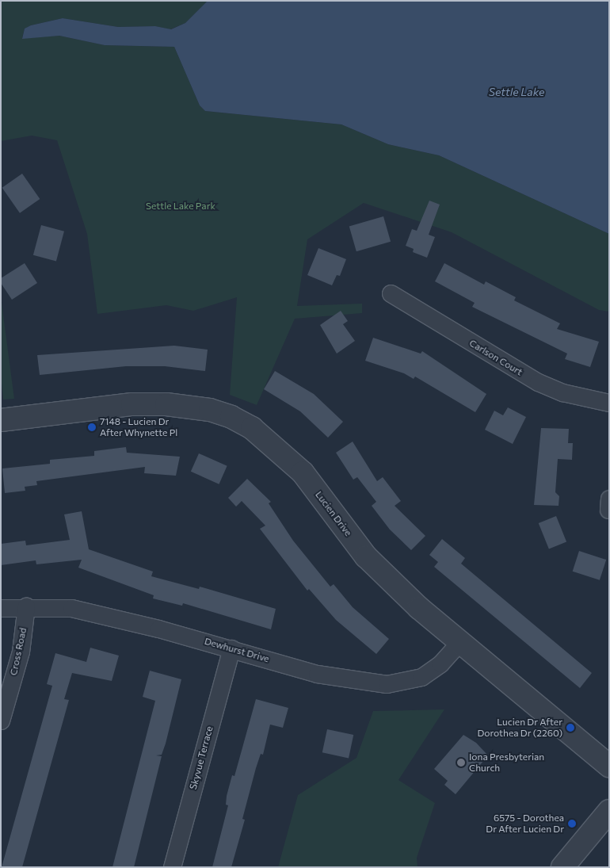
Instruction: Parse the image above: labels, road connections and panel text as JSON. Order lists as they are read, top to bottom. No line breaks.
{"streets":{"street":["Carlson Court","Lucien Drive","Dewhurst Drive","Cross Road","Skyvue Terrace"]},"crossings":[["Lucien Drive","Dewhurst Drive"],["Dewhurst Drive","Cross Road"],["Dewhurst Drive","Skyvue Terrace"]],"water":["Settle Lake"],"parks":["Settle Lake Park"],"places":["7148 - Lucien Dr After Whynette Pl","Lucien Dr After Dorothea Dr (2260)","Iona Presbyterian Church","6575 - Dorothea Dr After Lucien Dr"]}
